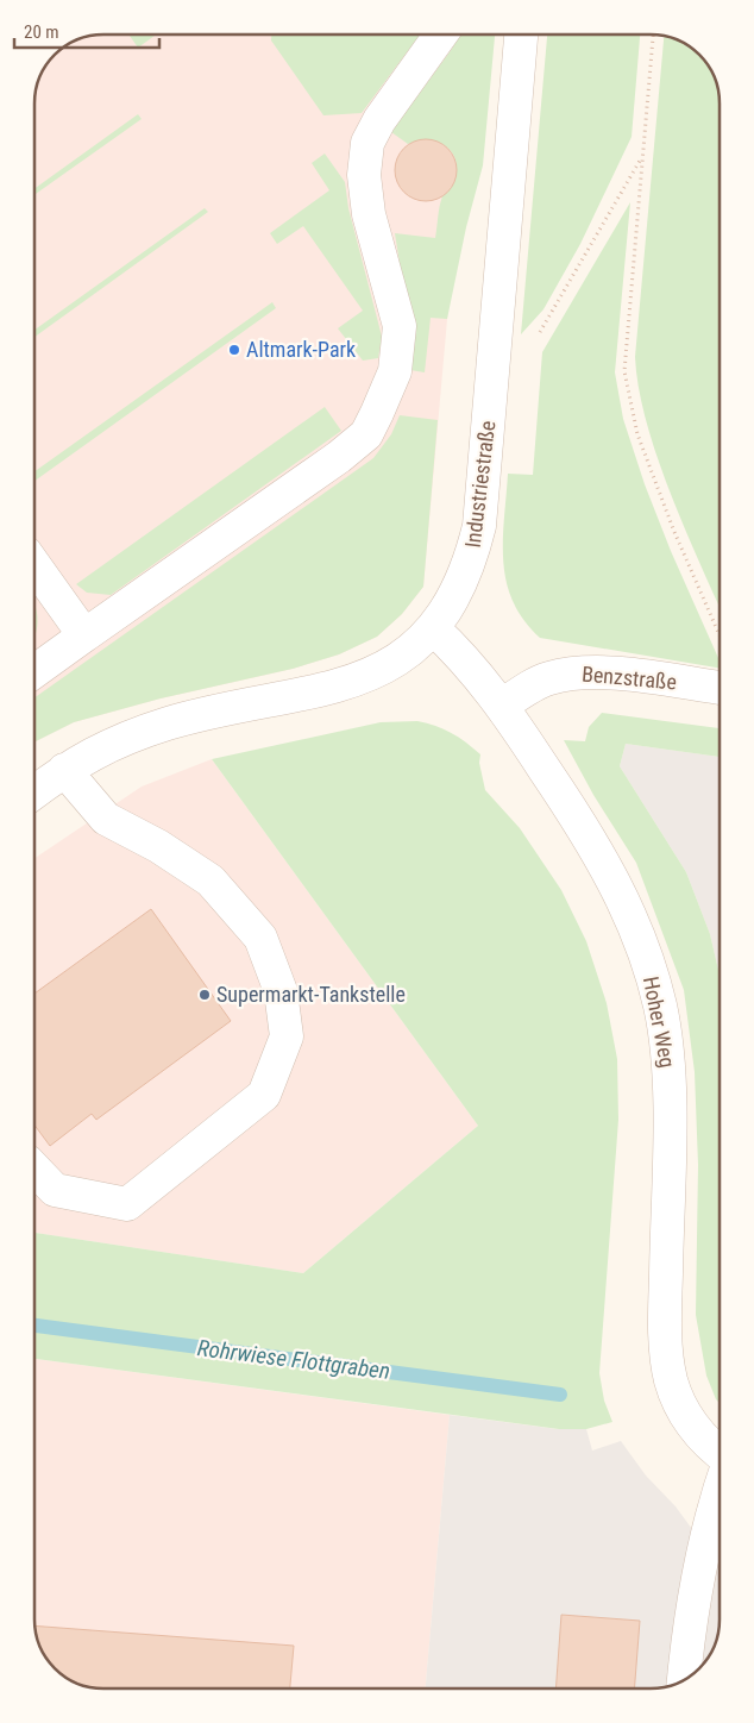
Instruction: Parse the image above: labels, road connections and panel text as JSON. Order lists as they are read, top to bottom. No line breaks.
{"streets":{"street":["Industriestraße","Benzstraße","Hoher Weg"]},"crossings":[["Industriestraße","Hoher Weg"],["Benzstraße","Hoher Weg"]],"water":["Rohrwiese Flottgraben"],"places":["Altmark-Park","Supermarkt-Tankstelle"],"scale_bar":"20 m"}
